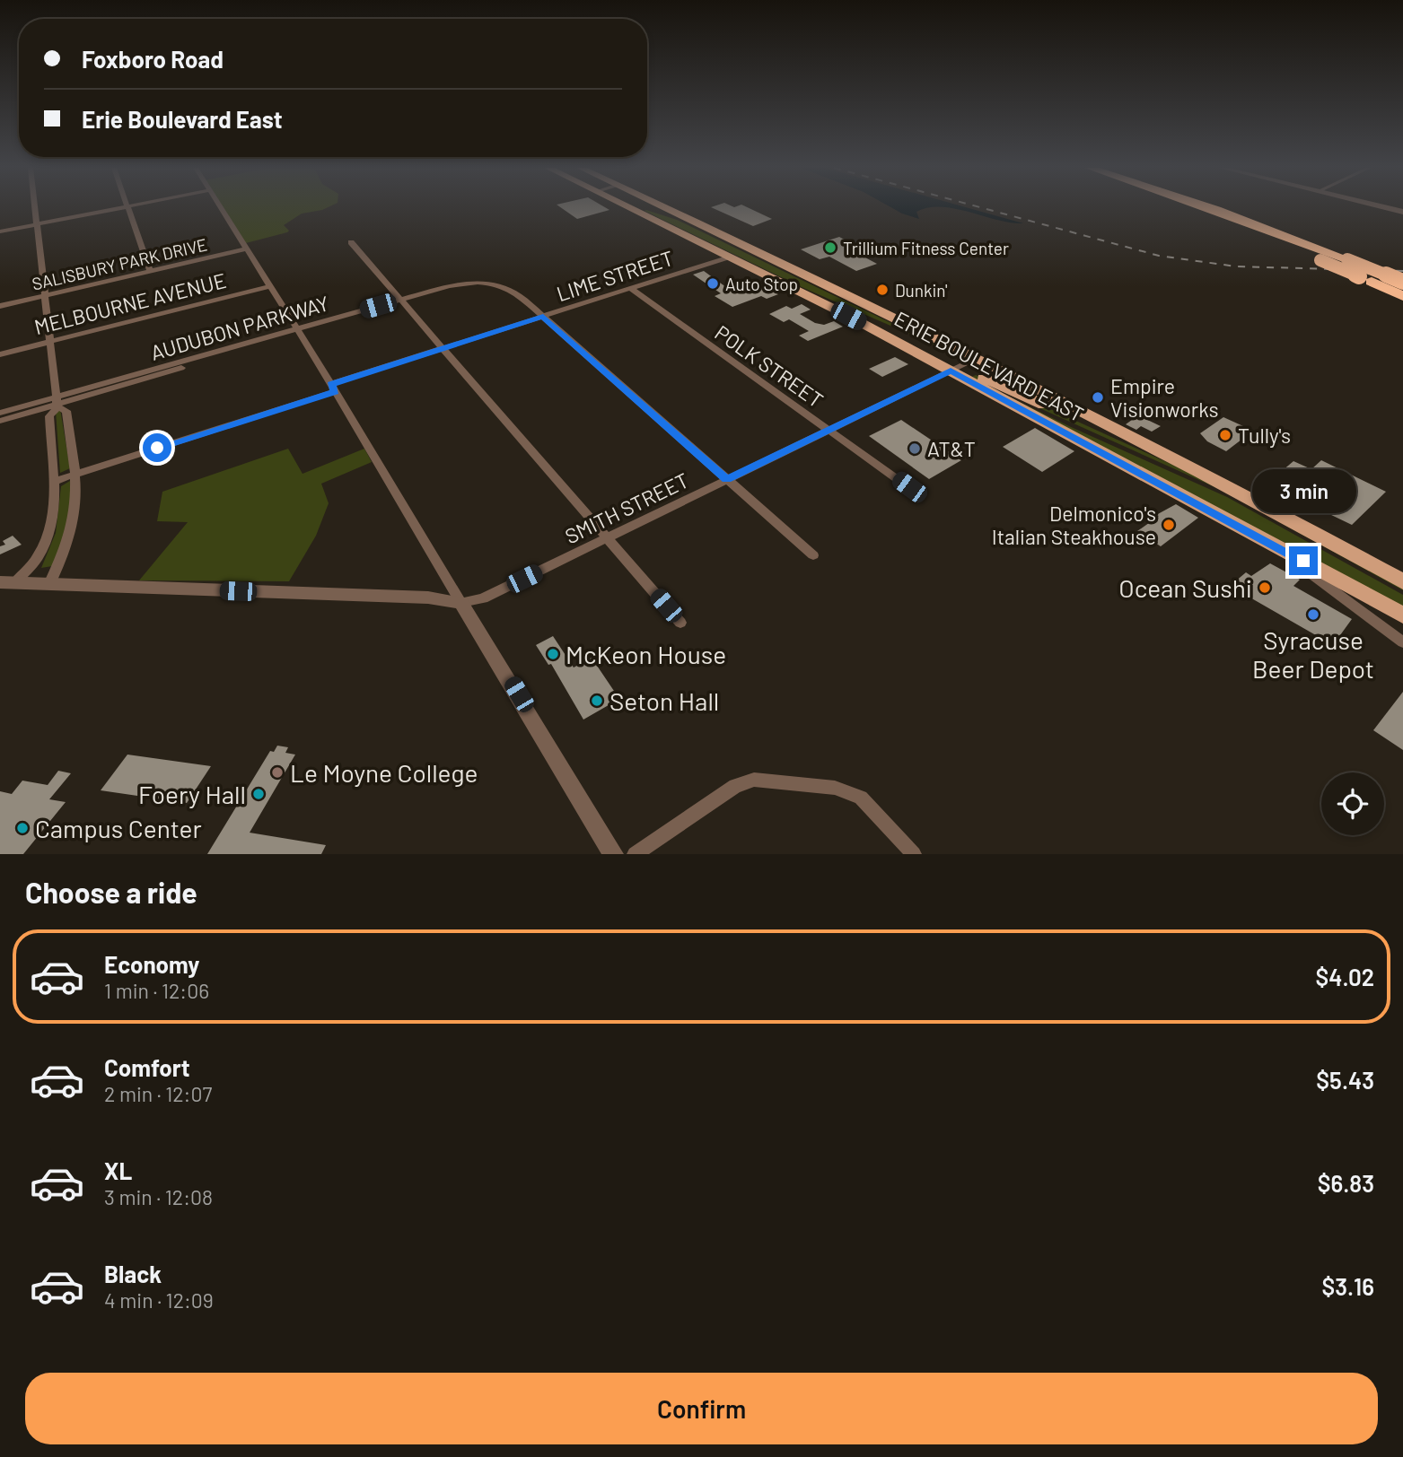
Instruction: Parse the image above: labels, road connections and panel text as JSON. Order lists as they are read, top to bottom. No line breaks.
{"streets":{"main road":["ERIE BOULEVARD EAST"],"street":["SALISBURY PARK DRIVE","LIME STREET","MELBOURNE AVENUE","AUDUBON PARKWAY","POLK STREET","SMITH STREET"]},"crossings":[["LIME STREET","AUDUBON PARKWAY"],["LIME STREET","POLK STREET"],["LIME STREET","ERIE BOULEVARD EAST"],["POLK STREET","SMITH STREET"],["ERIE BOULEVARD EAST","SMITH STREET"]],"places":["Trillium Fitness Center","Auto Stop","Dunkin'","Empire Visionworks","Tully's","AT&T","Delmonico's Italian Steakhouse","Ocean Sushi","Syracuse Beer Depot","McKeon House","Seton Hall","Le Moyne College","Foery Hall","Campus Center"],"page":{"banner":["Foxboro Road","Erie Boulevard East"],"bubble":"3 min","heading":"Choose a ride","list":[{"name":"Economy","note":"1 min · 12:06","value":"$4.02"},{"name":"Comfort","note":"2 min · 12:07","value":"$5.43"},{"name":"XL","note":"3 min · 12:08","value":"$6.83"},{"name":"Black","note":"4 min · 12:09","value":"$3.16"}],"buttons":"Confirm"}}
